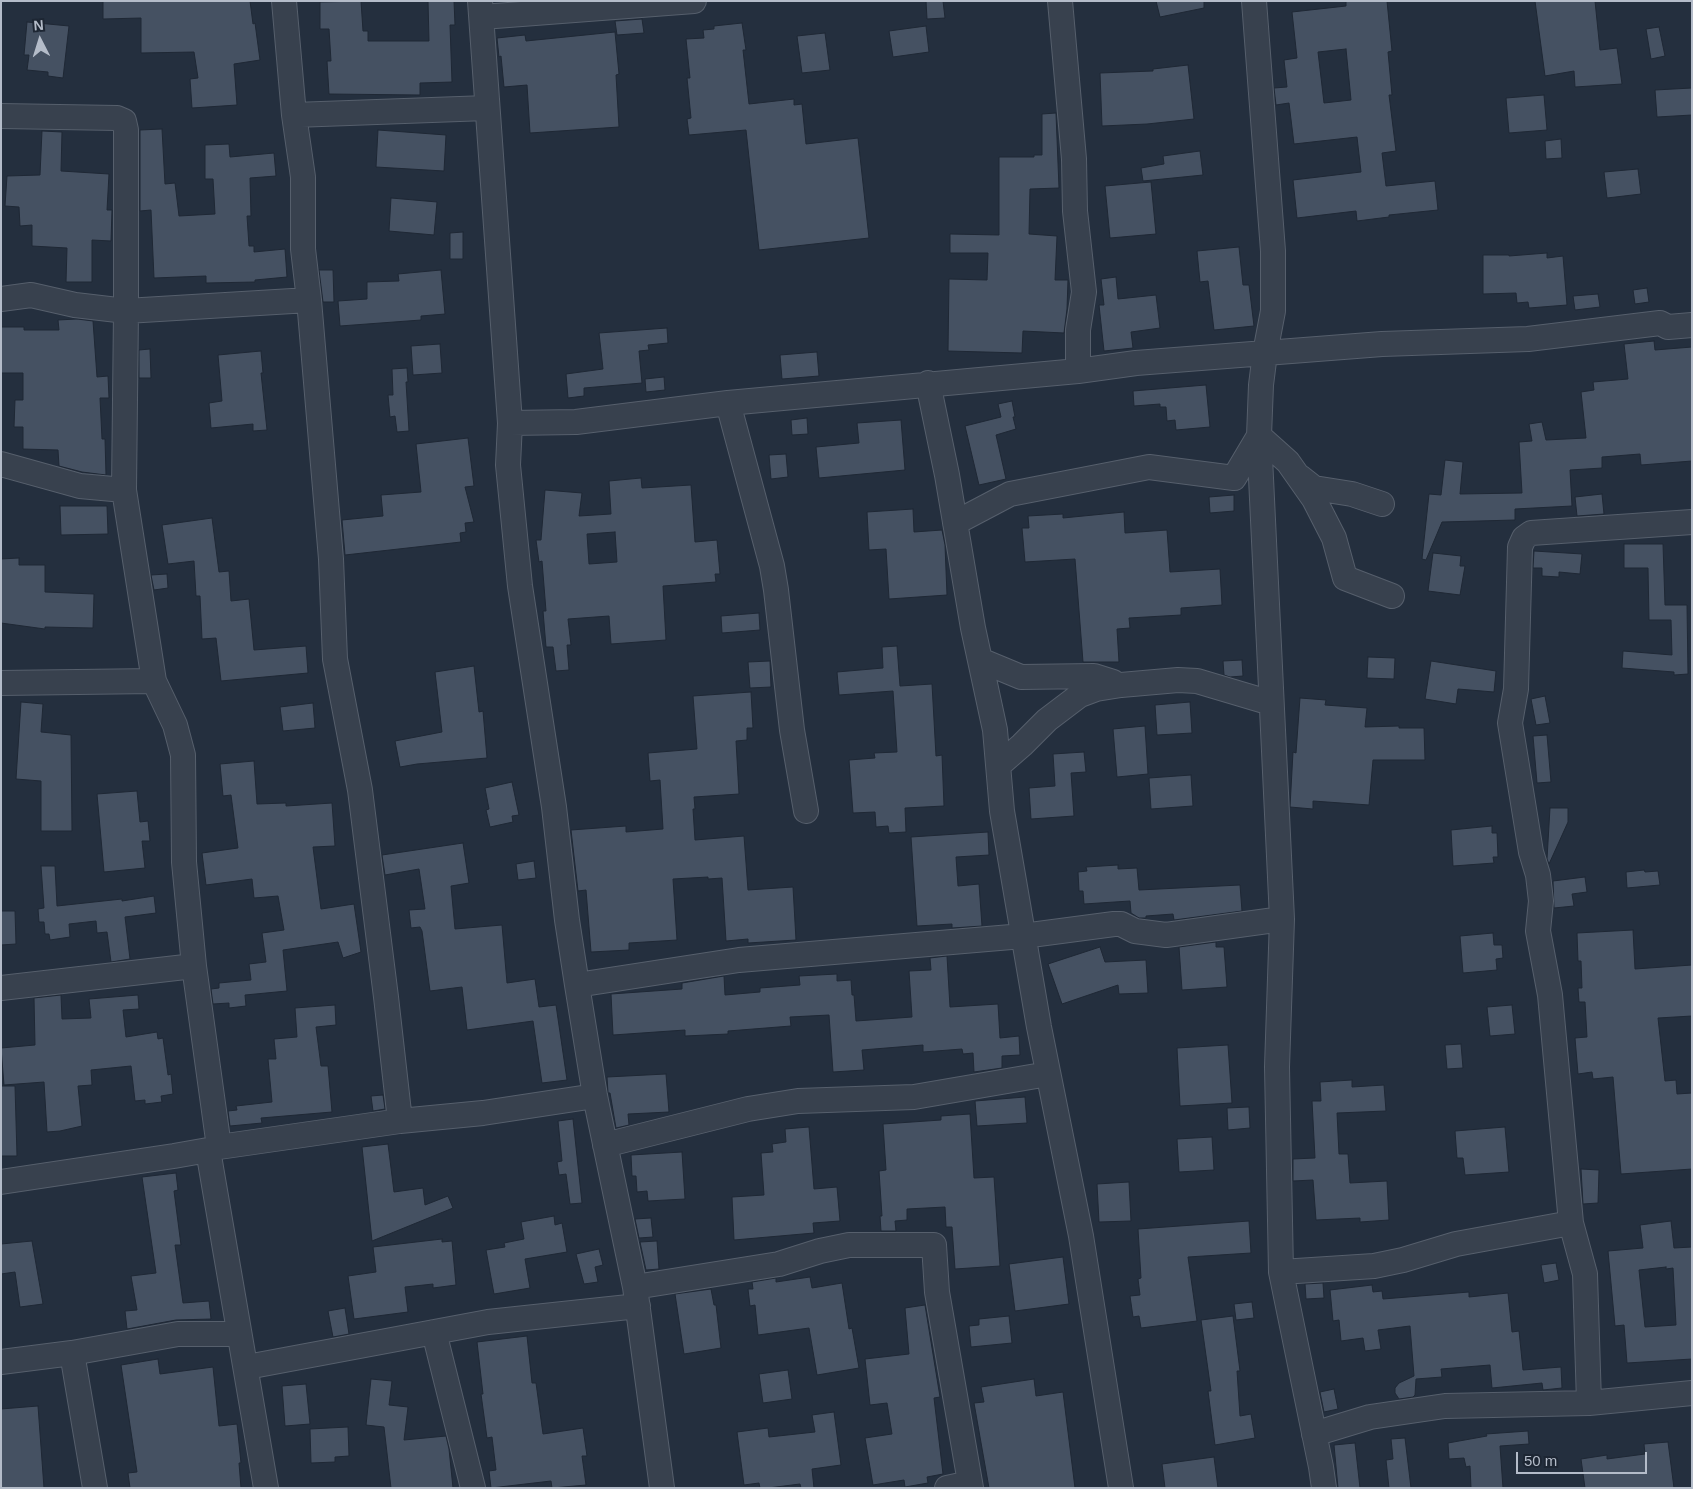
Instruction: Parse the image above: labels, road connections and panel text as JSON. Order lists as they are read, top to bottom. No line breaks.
{"scale_bar":"50 m","north":"top"}
